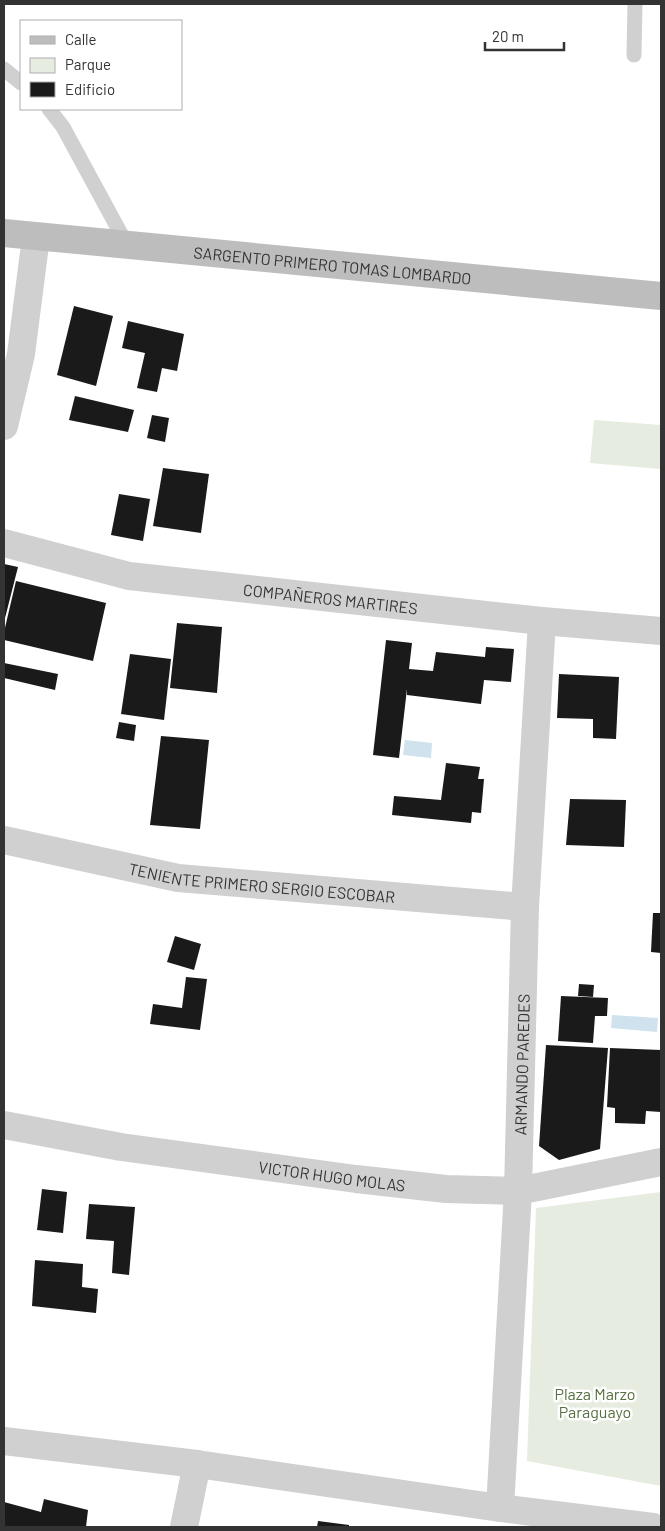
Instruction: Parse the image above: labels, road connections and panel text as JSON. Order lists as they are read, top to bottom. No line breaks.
{"streets":{"street":["SARGENTO PRIMERO TOMAS LOMBARDO","COMPAÑEROS MARTIRES","TENIENTE PRIMERO SERGIO ESCOBAR","ARMANDO PAREDES","VICTOR HUGO MOLAS"]},"crossings":[["COMPAÑEROS MARTIRES","ARMANDO PAREDES"],["TENIENTE PRIMERO SERGIO ESCOBAR","ARMANDO PAREDES"],["ARMANDO PAREDES","VICTOR HUGO MOLAS"]],"parks":["Plaza Marzo Paraguayo"],"legend":["Calle","Parque","Edificio"],"scale_bar":"20 m"}
